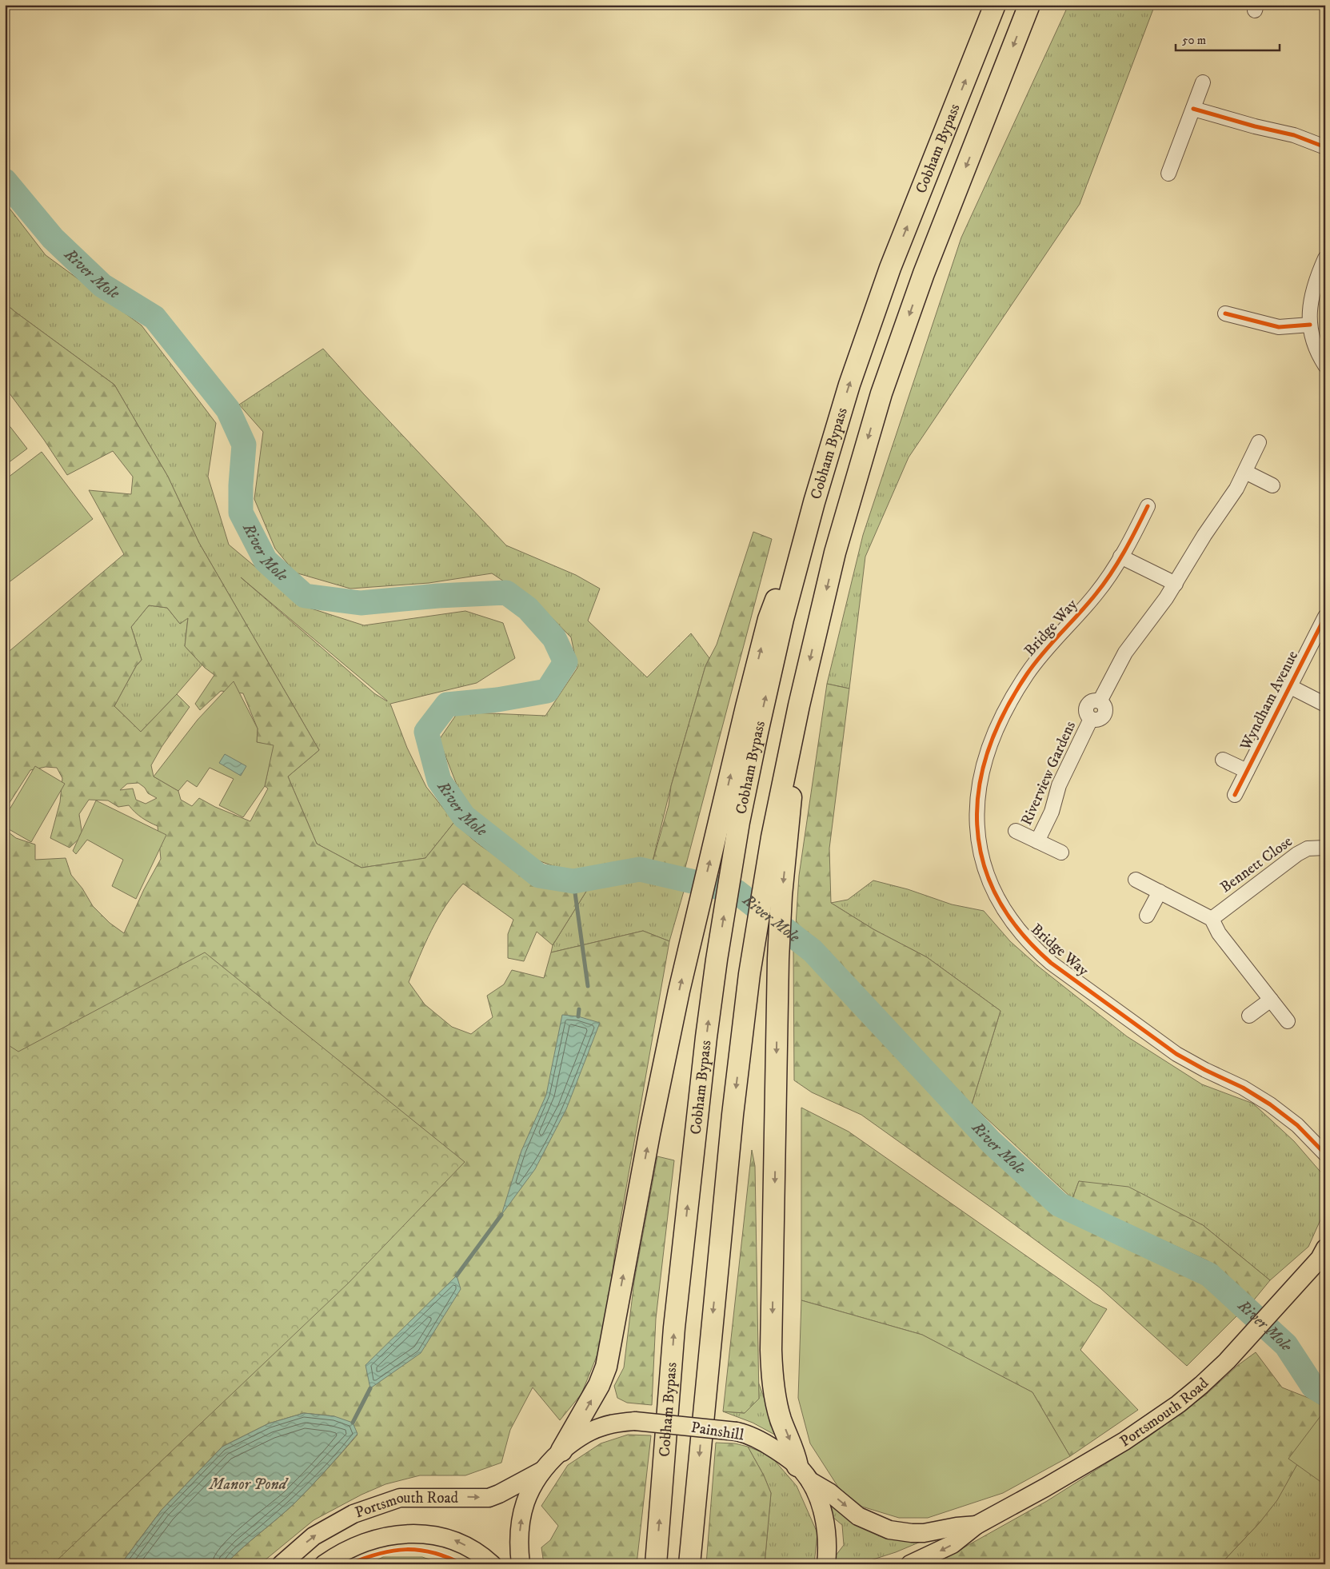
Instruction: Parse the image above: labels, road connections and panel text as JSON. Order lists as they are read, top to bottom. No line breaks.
{"streets":{"highway":["Cobham Bypass"],"main road":["Portsmouth Road","Painshill"],"street":["Bridge Way","Wyndham Avenue","Riverview Gardens","Bennett Close"]},"crossings":[["Portsmouth Road","Painshill"]],"water":["River Mole","Manor Pond"],"scale_bar":"50 m"}
